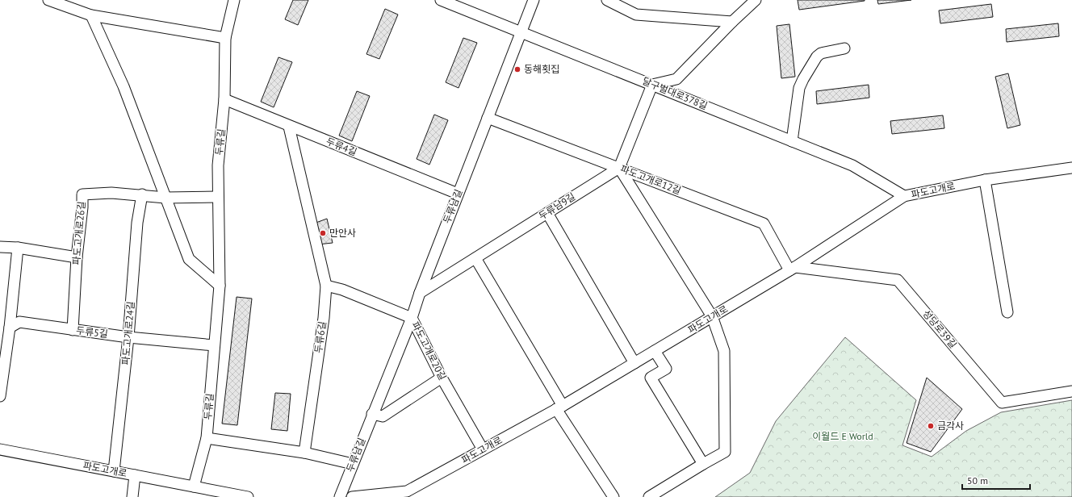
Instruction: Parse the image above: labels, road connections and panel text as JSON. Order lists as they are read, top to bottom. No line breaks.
{"streets":{"street":["달구벌대로378길","두류길","두류4길","파도고개로12길","파도고개로","두류남길","두류남9길","파도고개로26길","성당로39길","두류5길","파도고개로24길","두류6길","파도고개로20길"]},"crossings":[["달구벌대로378길","파도고개로"],["달구벌대로378길","두류남길"],["두류길","두류4길"],["두류길","파도고개로"],["두류길","파도고개로26길"],["두류길","두류5길"],["두류4길","두류남길"],["두류4길","두류6길"],["파도고개로12길","파도고개로"],["파도고개로12길","두류남길"],["파도고개로12길","두류남9길"],["파도고개로12길","성당로39길"],["파도고개로","성당로39길"],["파도고개로","파도고개로24길"],["파도고개로","파도고개로20길"],["두류남길","두류남9길"],["두류남길","파도고개로20길"],["파도고개로26길","두류5길"],["파도고개로26길","파도고개로24길"],["두류5길","파도고개로24길"],["두류6길","파도고개로20길"]],"parks":["이월드 E World"],"places":["동해횟집","만안사","금각사"],"scale_bar":"50 m"}
